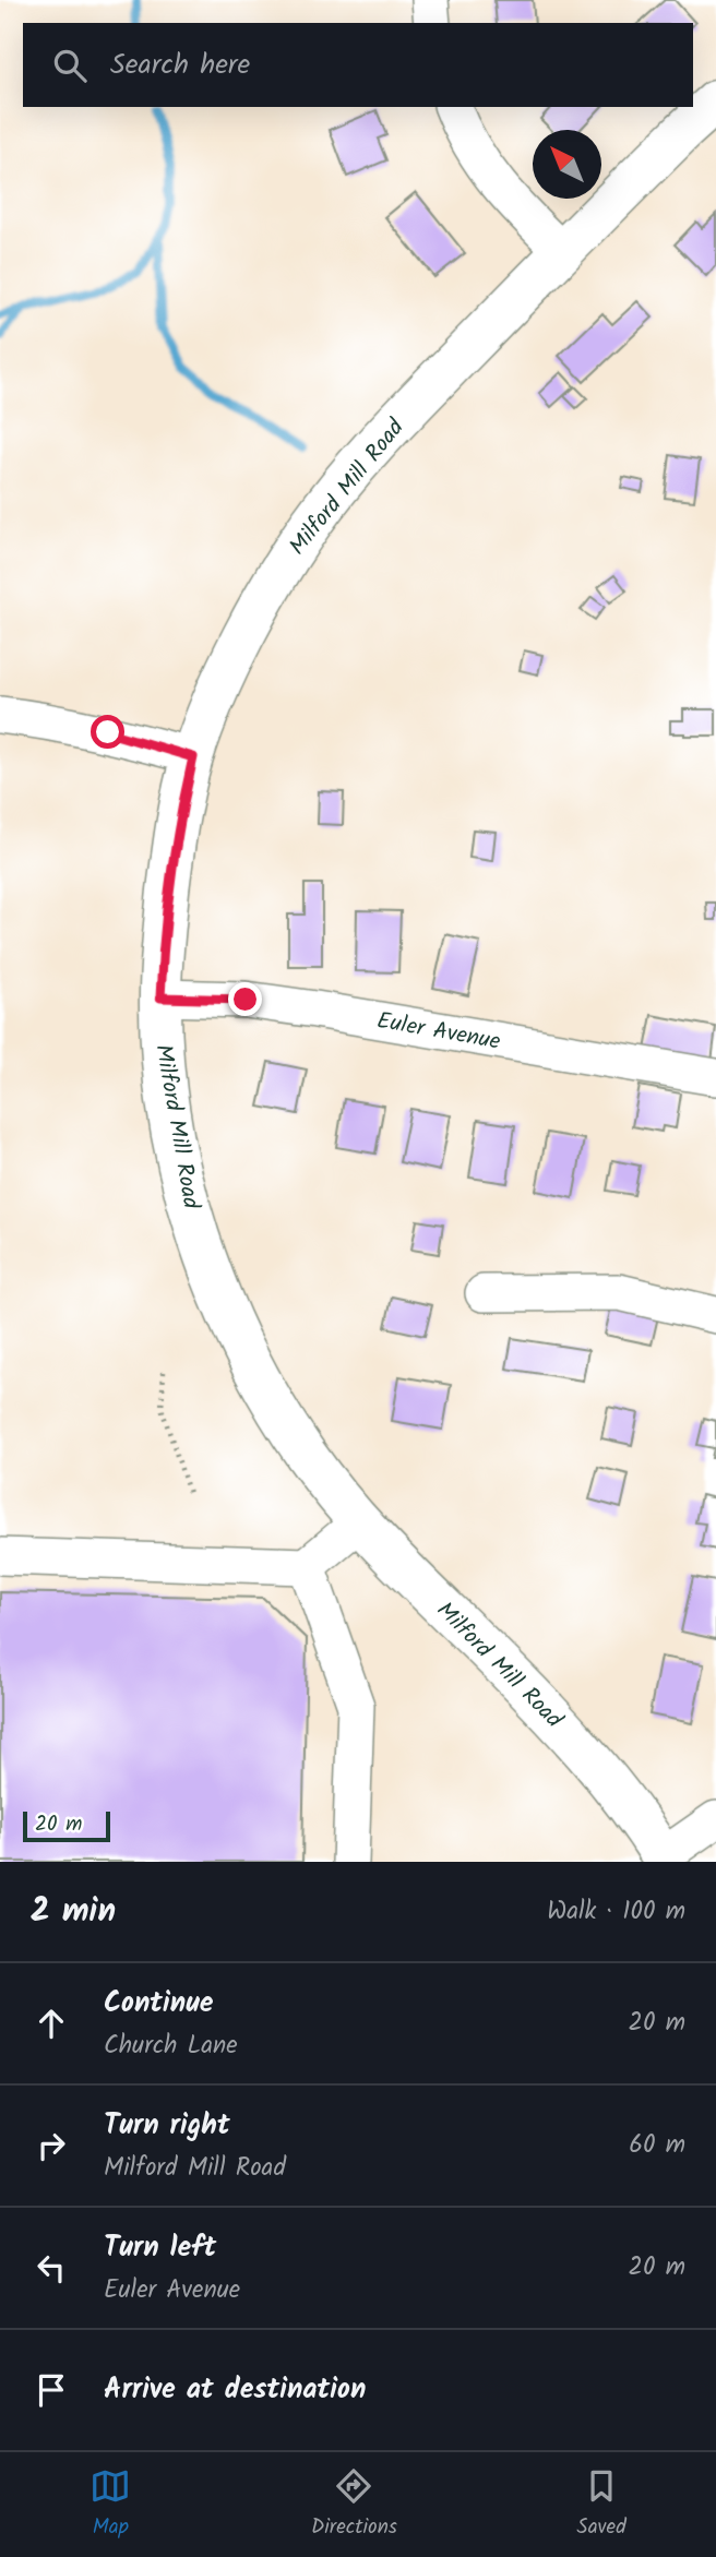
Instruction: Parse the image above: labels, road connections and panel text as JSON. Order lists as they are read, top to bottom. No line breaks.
{"streets":{"main road":["Milford Mill Road"],"street":["Euler Avenue"]},"crossings":[["Milford Mill Road","Euler Avenue"]],"scale_bar":"20 m","north":"top left","page":{"search":"Search here","scale":"20 m","heading":["2 min","Walk · 100 m"],"list":[["Continue","Church Lane","20 m"],["Turn right","Milford Mill Road","60 m"],["Turn left","Euler Avenue","20 m"],"Arrive at destination"],"nav":["Map","Directions","Saved"]}}
